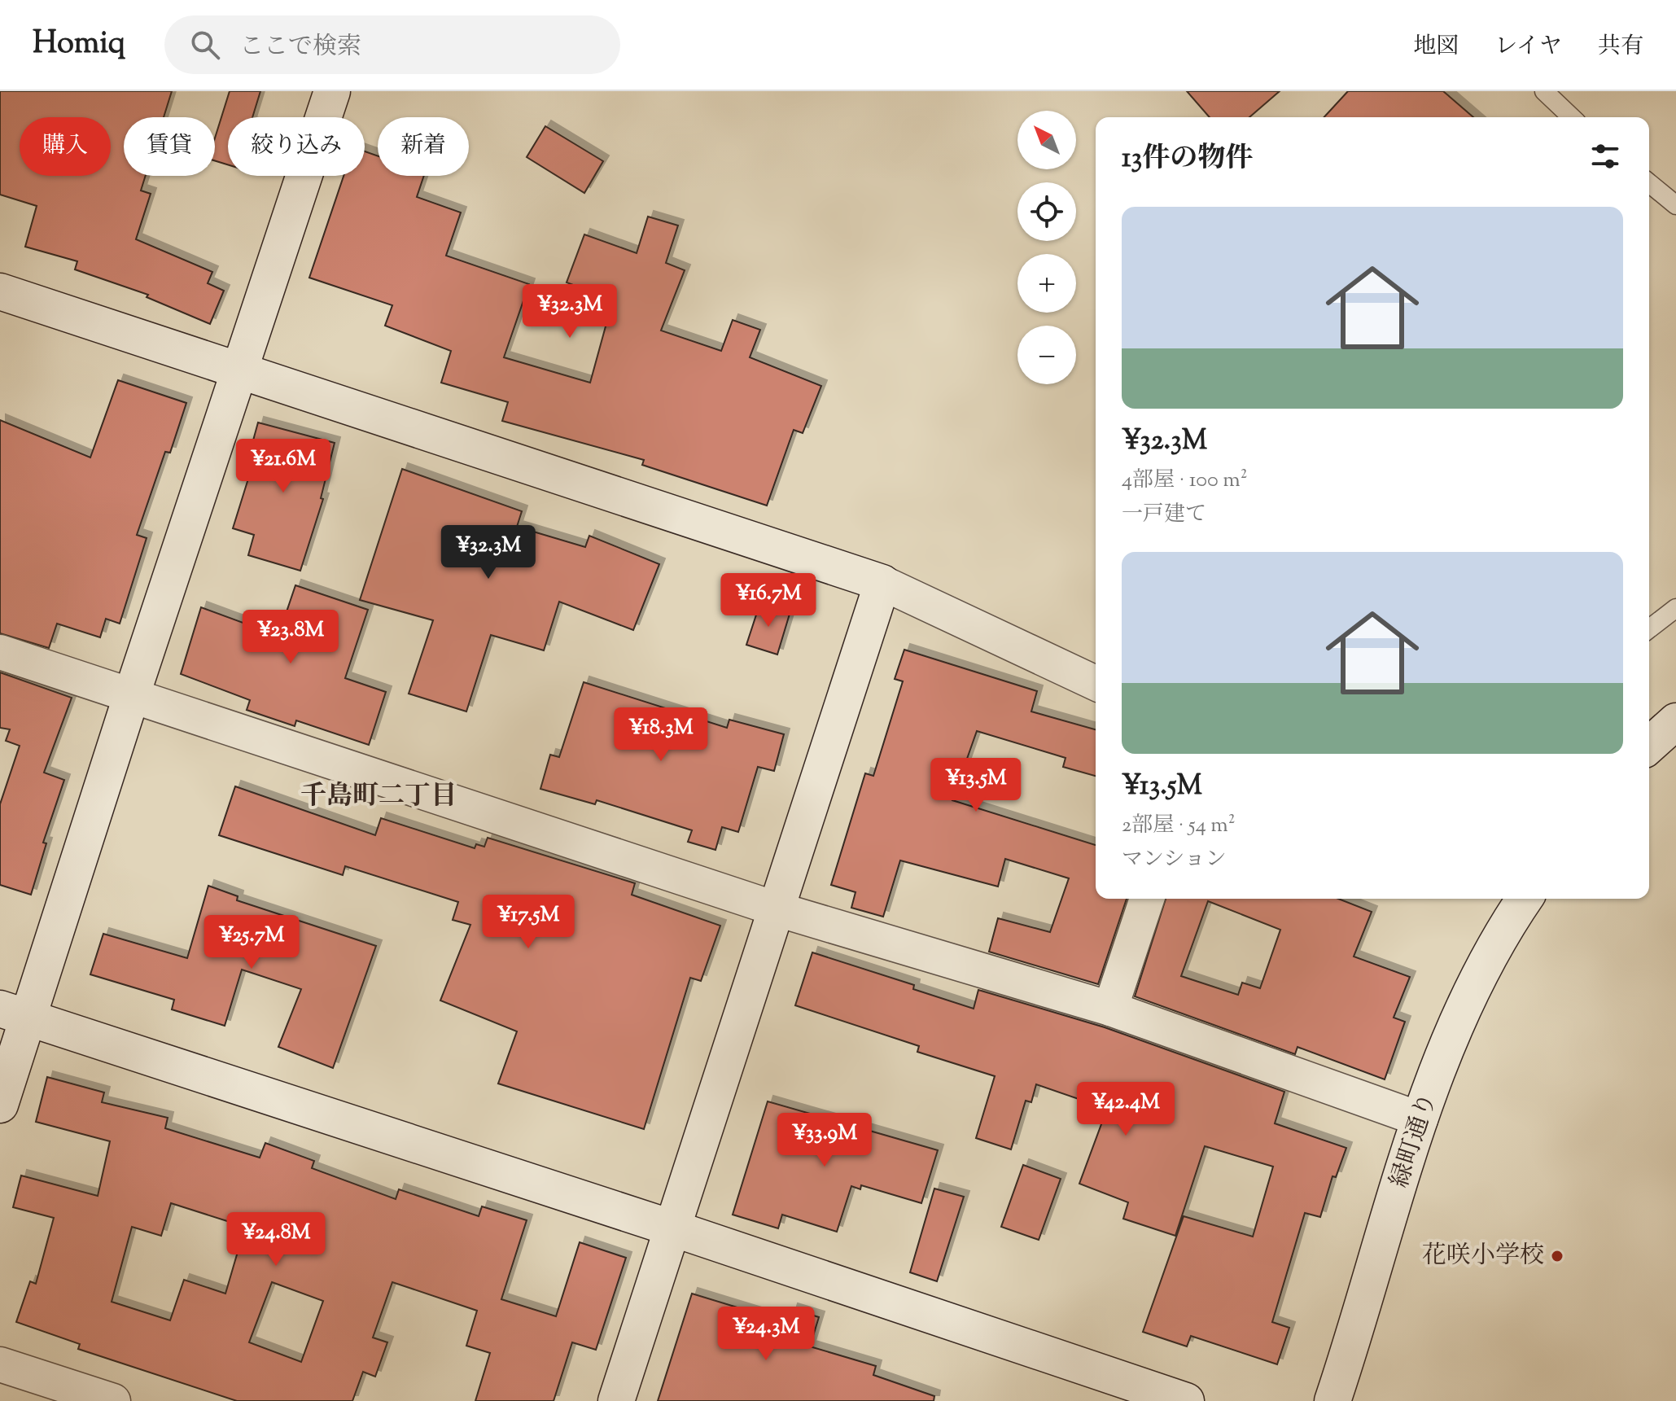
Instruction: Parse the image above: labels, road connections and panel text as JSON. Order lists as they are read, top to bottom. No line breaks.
{"streets":{"street":["緑町通り"]},"districts":["千島町二丁目"],"places":["花咲小学校"],"north":"top left","page":{"header":"Homiq","search":"ここで検索","nav":["地図","レイヤ","共有"],"map_buttons":["+","−"],"chip":["購入","賃貸","絞り込み","新着"],"heading":"13件の物件","list":[{"name":"¥32.3M","note":"4部屋 · 100 m² · 一戸建て"},{"name":"¥13.5M","note":"2部屋 · 54 m² · マンション"}],"price":["¥32.3M","¥21.6M","¥32.3M","¥16.7M","¥23.8M","¥18.3M","¥13.5M","¥17.5M","¥25.7M","¥42.4M","¥33.9M","¥24.8M","¥24.3M"]}}
